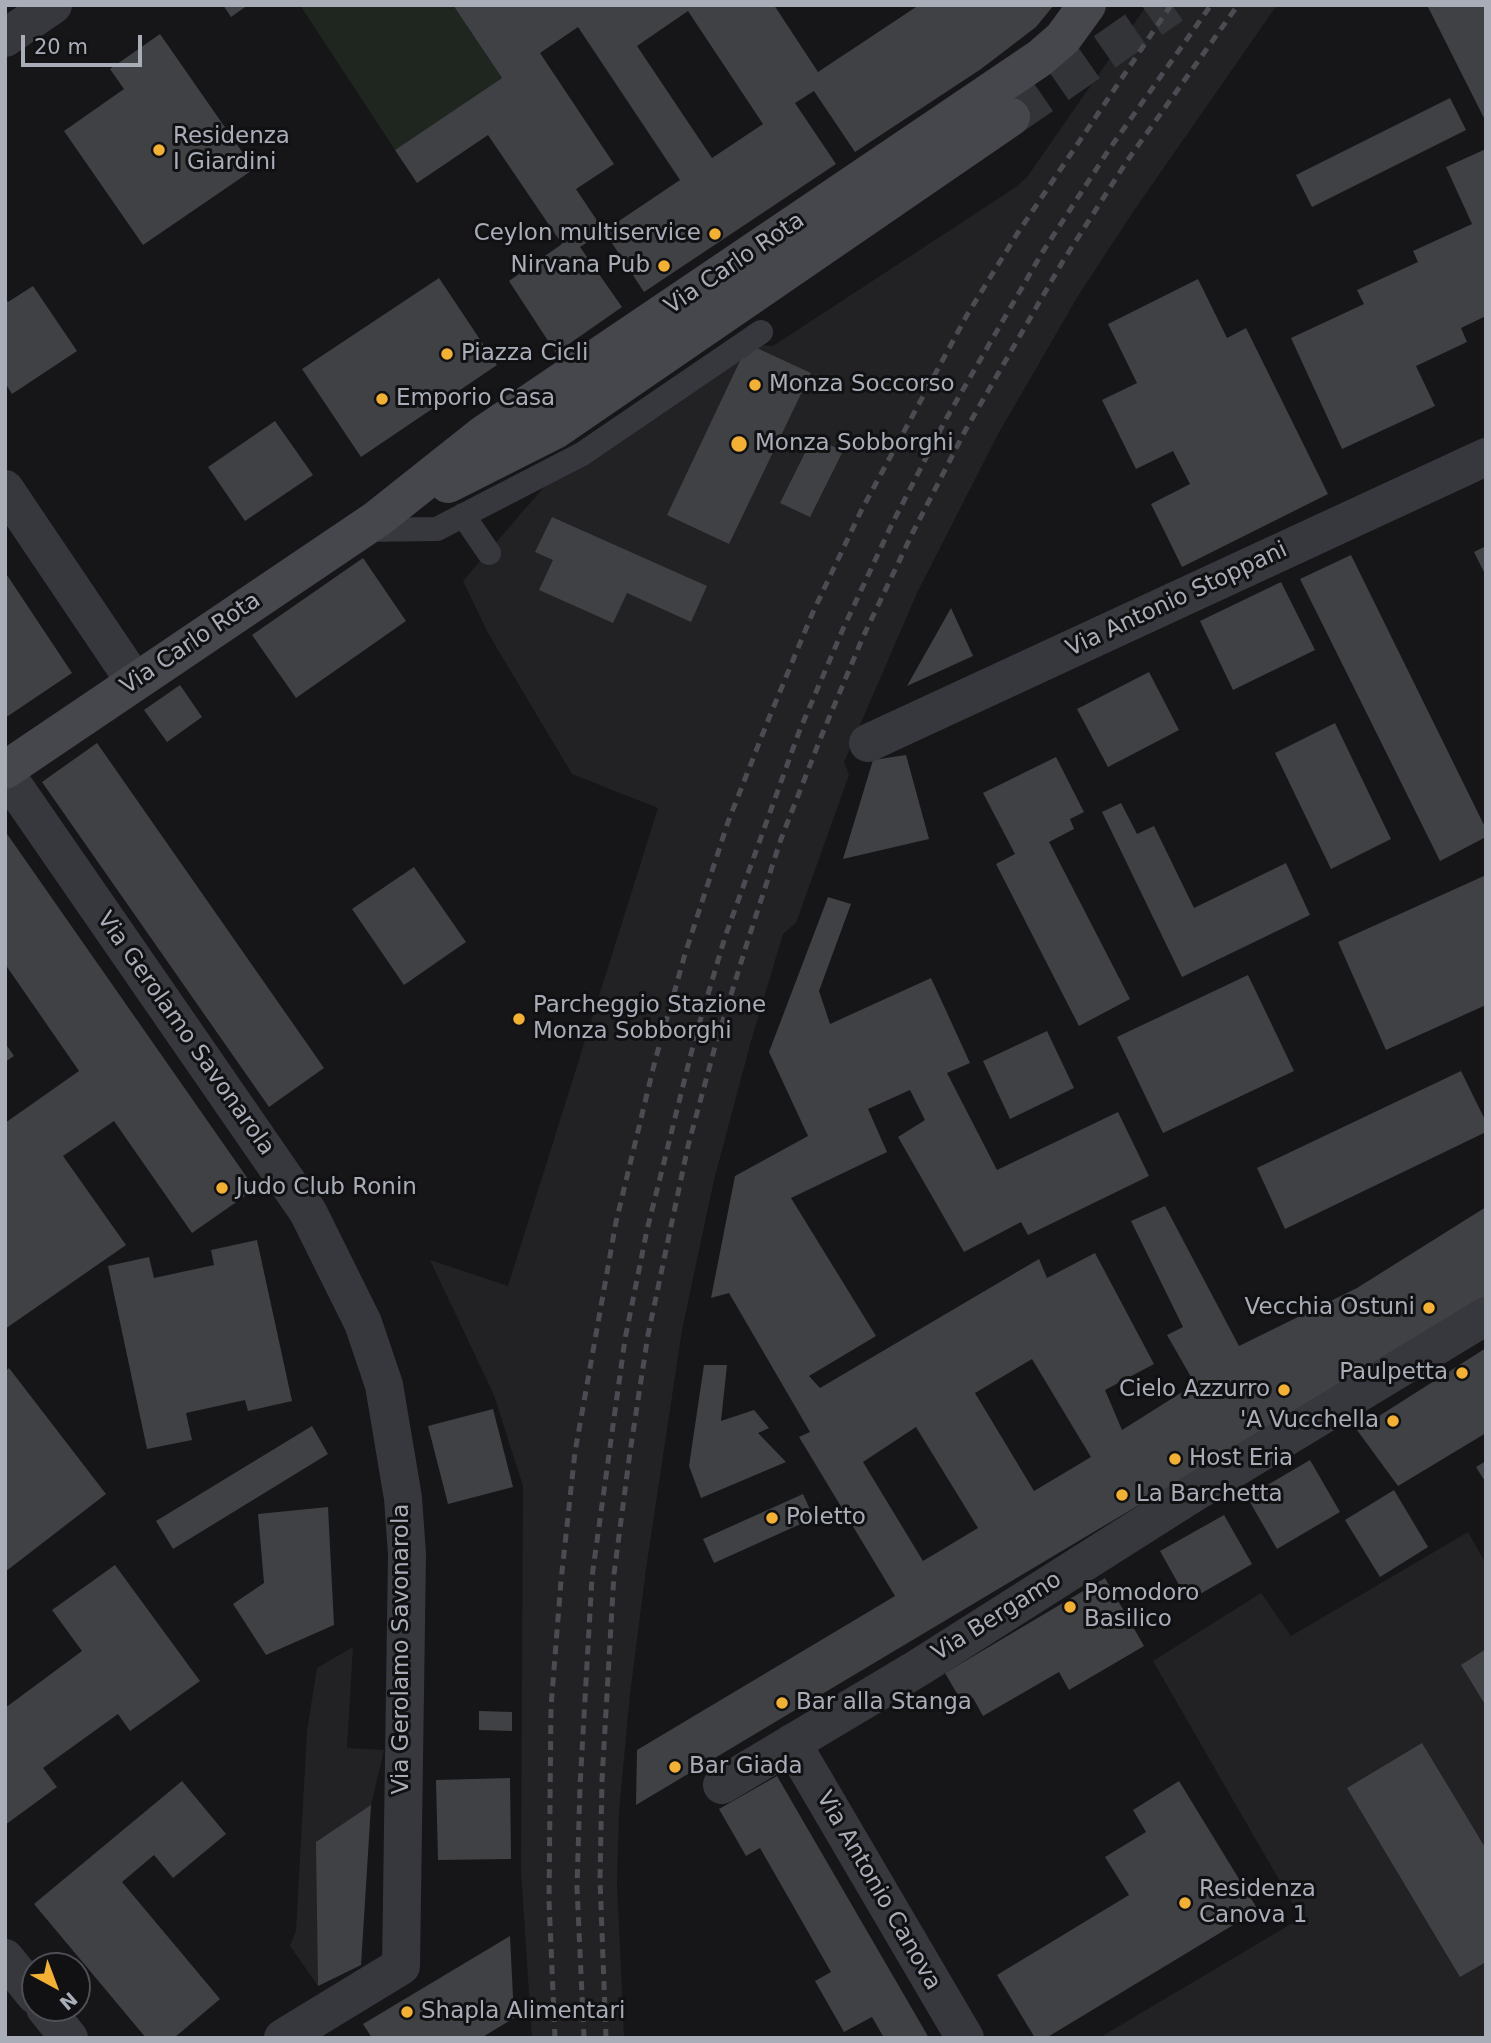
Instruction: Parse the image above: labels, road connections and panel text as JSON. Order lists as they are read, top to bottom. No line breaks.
{"streets":{"street":["Via Carlo Rota","Via Antonio Stoppani","Via Gerolamo Savonarola","Via Bergamo","Via Antonio Canova"]},"crossings":[["Via Carlo Rota","Via Gerolamo Savonarola"],["Via Bergamo","Via Antonio Canova"]],"places":["Residenza I Giardini","Ceylon multiservice","Nirvana Pub","Piazza Cicli","Monza Soccorso","Emporio Casa","Monza Sobborghi","Parcheggio Stazione Monza Sobborghi","Judo Club Ronin","Vecchia Ostuni","Paulpetta","Cielo Azzurro","'A Vucchella","Host Eria","La Barchetta","Poletto","Pomodoro Basilico","Bar alla Stanga","Bar Giada","Residenza Canova 1","Shapla Alimentari"],"scale_bar":"20 m","north":"bottom right"}
